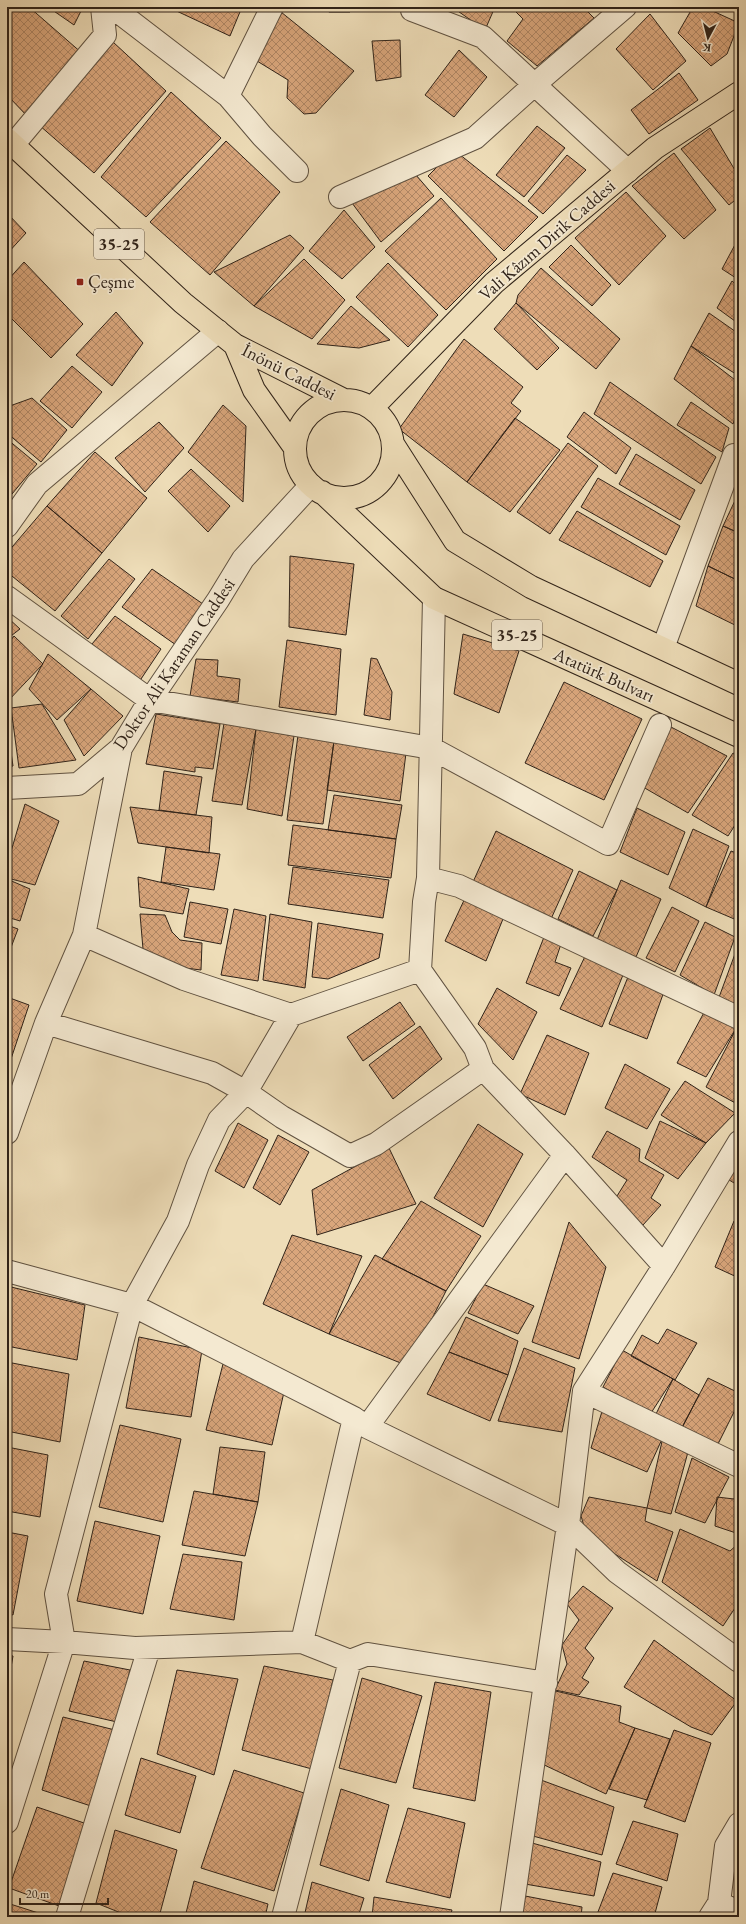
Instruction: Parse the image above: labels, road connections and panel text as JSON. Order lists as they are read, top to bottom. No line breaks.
{"streets":{"main road":["Vali Kâzım Dirik Caddesi","35-25","İnönü Caddesi","Atatürk Bulvarı"],"street":["Doktor Ali Karaman Caddesi"]},"crossings":[["Vali Kâzım Dirik Caddesi","35-25"],["Vali Kâzım Dirik Caddesi","İnönü Caddesi"],["Vali Kâzım Dirik Caddesi","Doktor Ali Karaman Caddesi"],["Vali Kâzım Dirik Caddesi","Atatürk Bulvarı"],["35-25","İnönü Caddesi"],["35-25","Doktor Ali Karaman Caddesi"],["35-25","Atatürk Bulvarı"],["İnönü Caddesi","Doktor Ali Karaman Caddesi"],["İnönü Caddesi","Atatürk Bulvarı"],["Doktor Ali Karaman Caddesi","Atatürk Bulvarı"]],"places":{"transit":["Çeşme"]},"scale_bar":"20 m","north":"bottom"}
